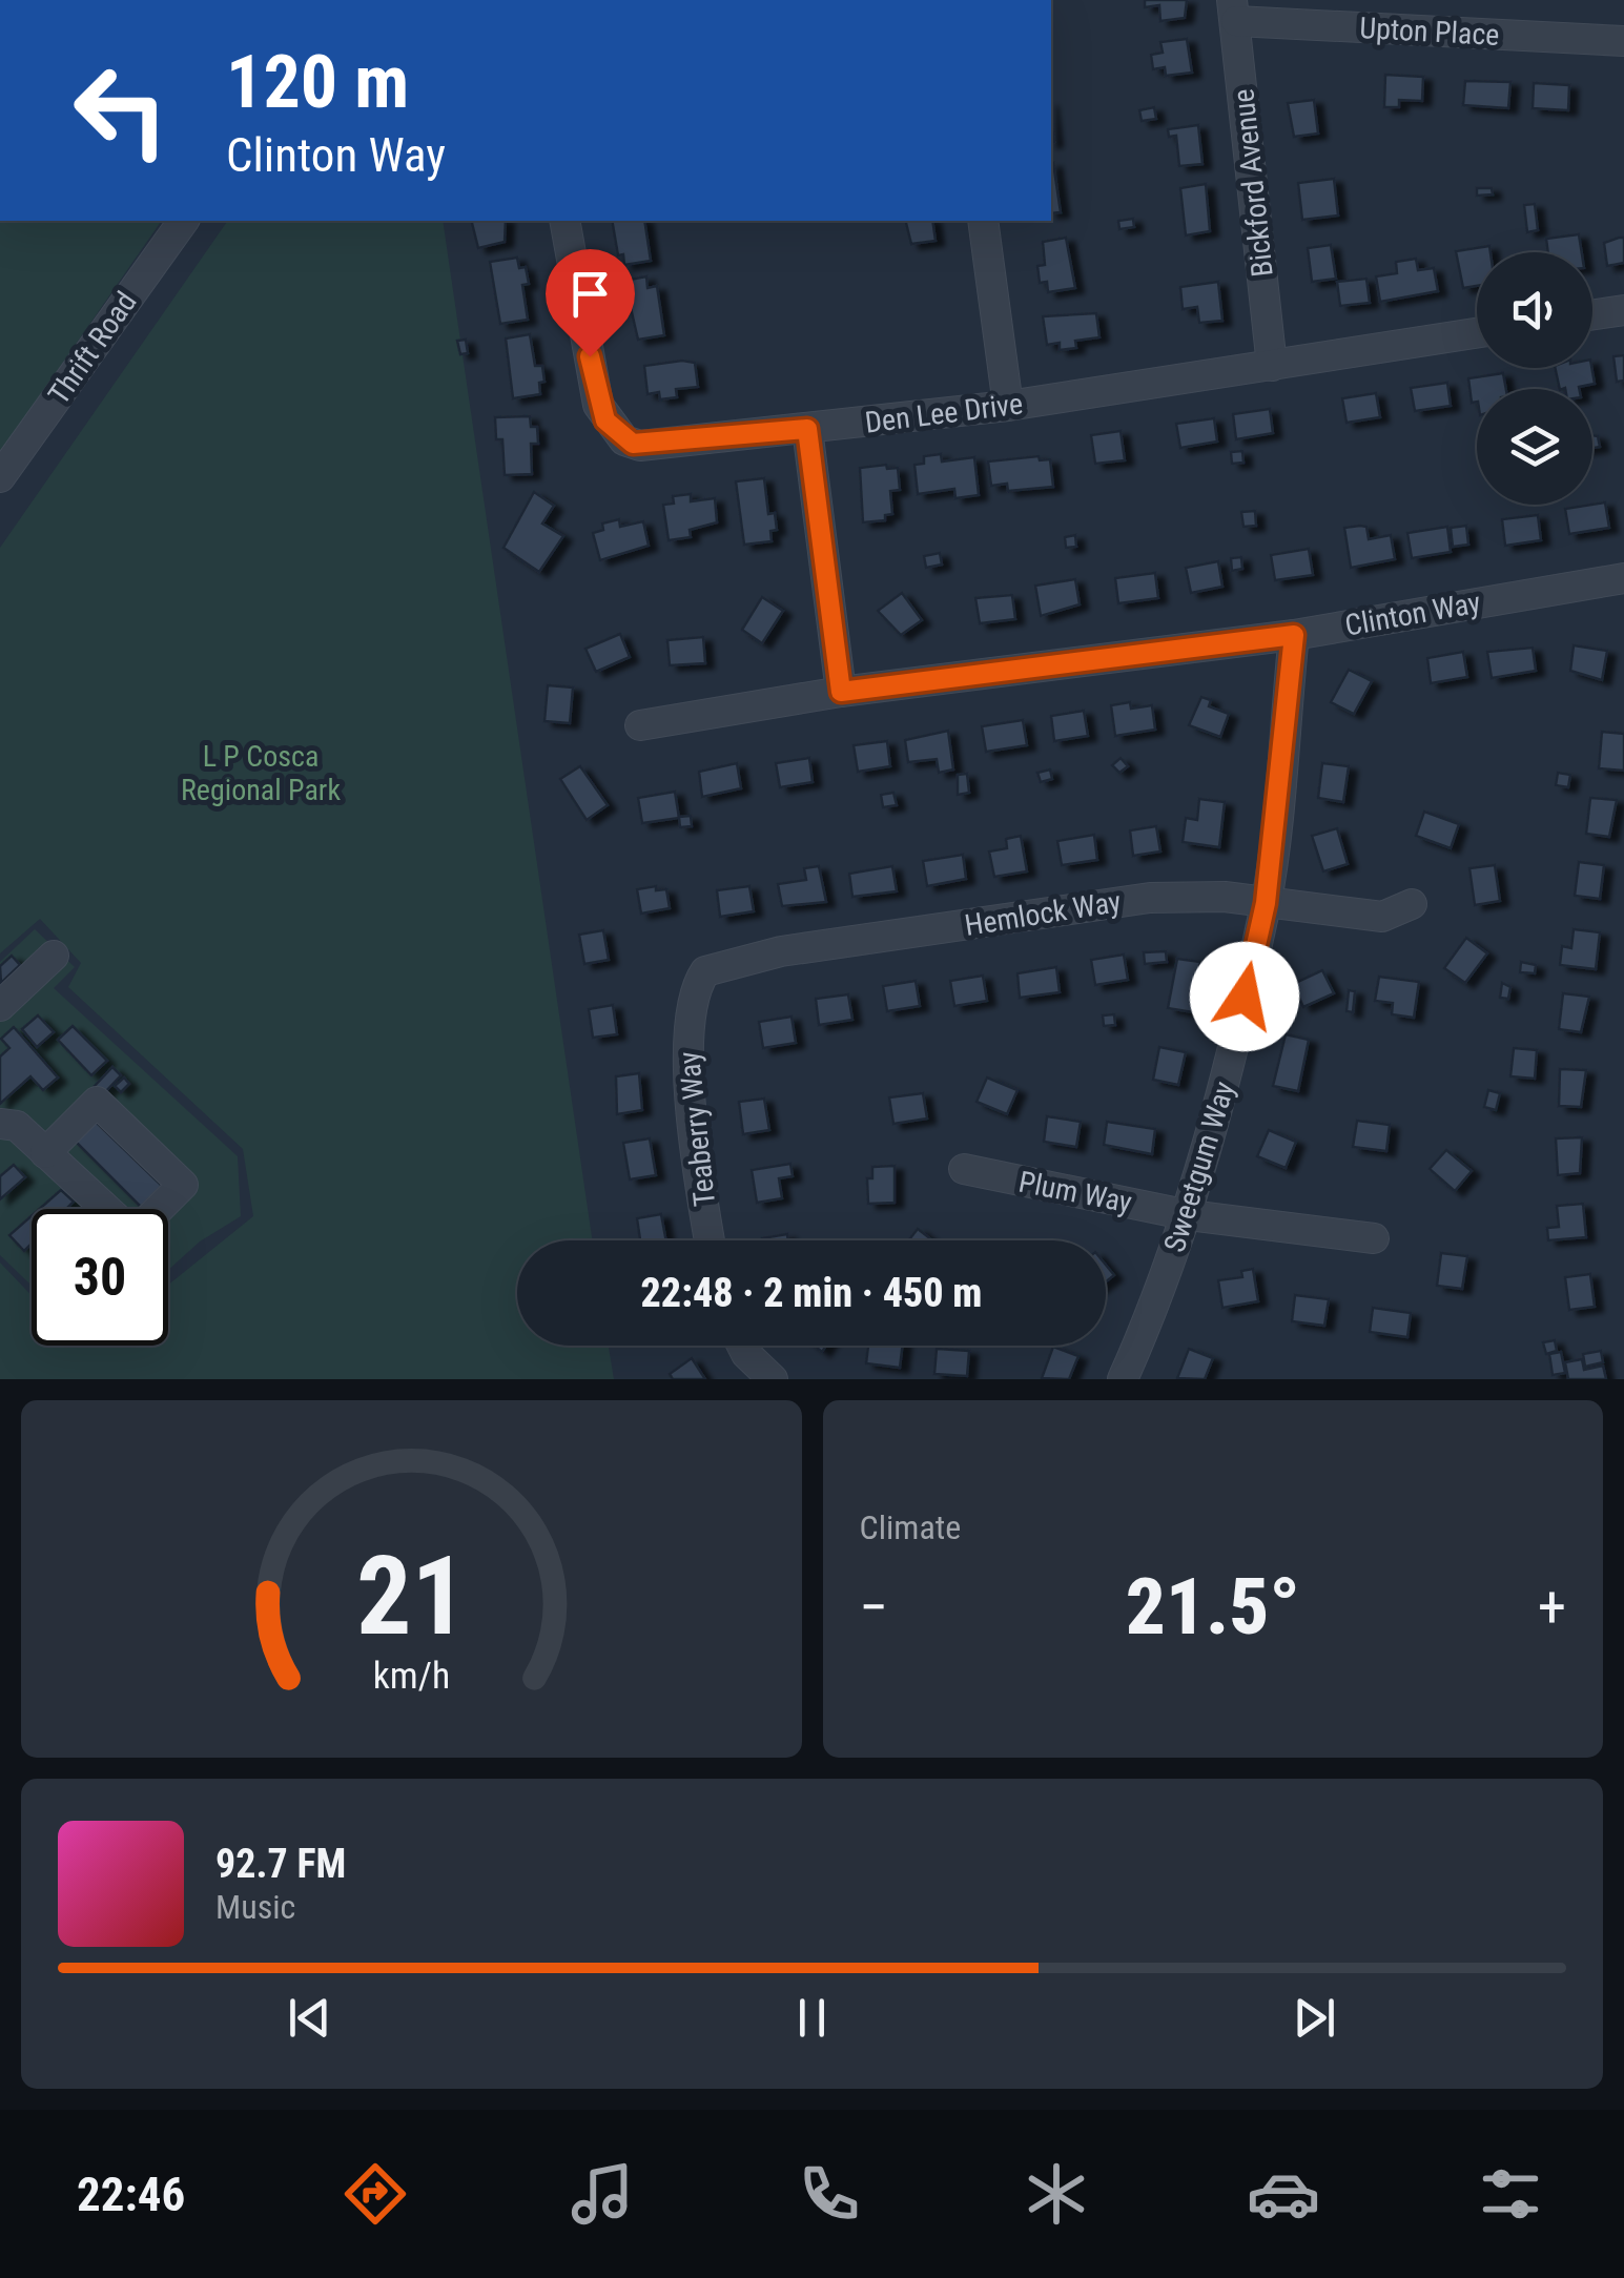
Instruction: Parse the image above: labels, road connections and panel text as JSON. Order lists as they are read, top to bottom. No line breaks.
{"streets":{"street":["Upton Place","Bickford Avenue","Thrift Road","Den Lee Drive","Clinton Way","Hemlock Way","Teaberry Way","Sweetgum Way","Plum Way"]},"crossings":[["Upton Place","Bickford Avenue"],["Bickford Avenue","Den Lee Drive"],["Clinton Way","Sweetgum Way"],["Hemlock Way","Teaberry Way"],["Hemlock Way","Sweetgum Way"],["Sweetgum Way","Plum Way"]],"parks":["L P Cosca Regional Park"],"page":{"turn":["120 m","Clinton Way"],"limit":"30","trip":"22:48 · 2 min · 450 m","tile":"Climate","heat":["−","21.5°","+"],"song":["92.7 FM","Music"],"tabs":"22:46","gauge":["21","km/h"]}}
